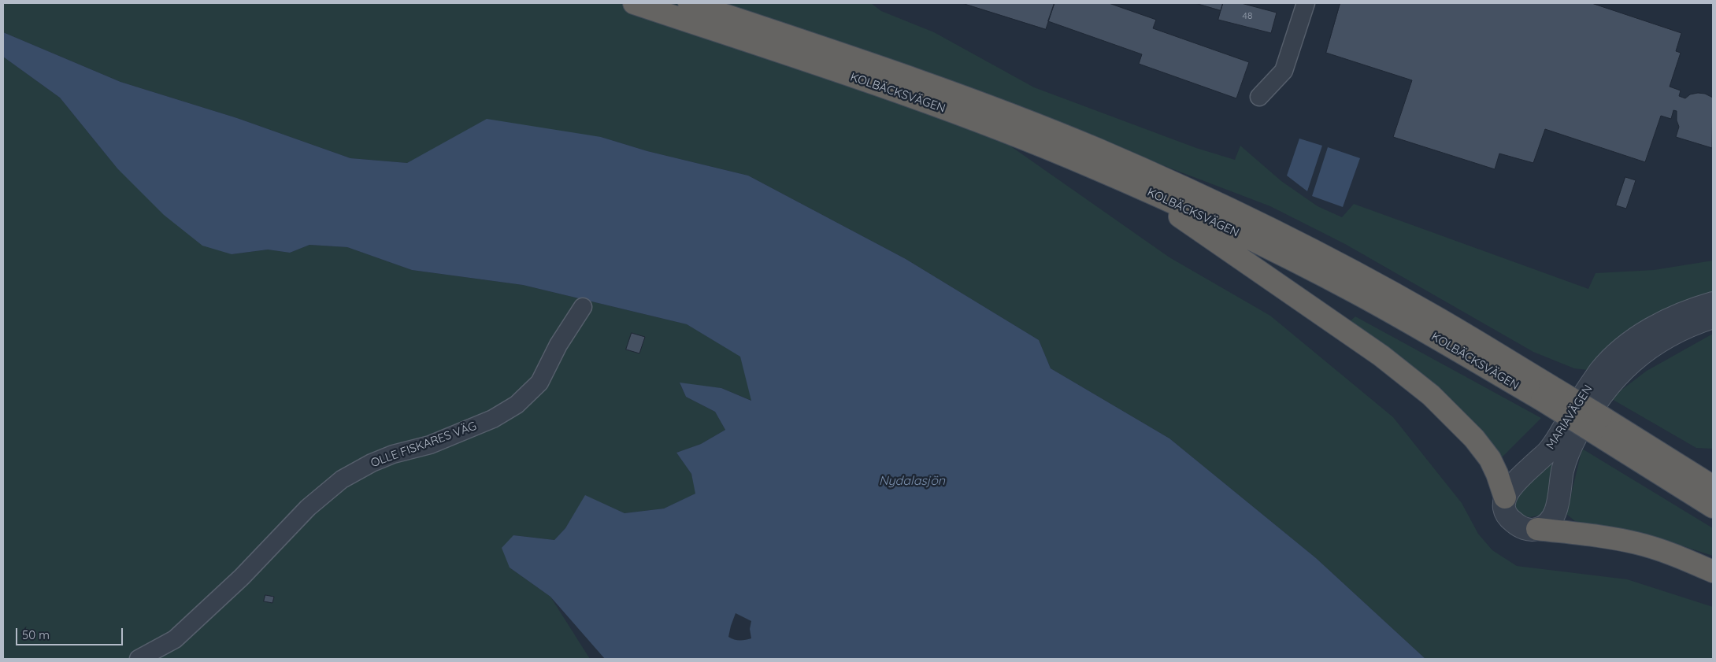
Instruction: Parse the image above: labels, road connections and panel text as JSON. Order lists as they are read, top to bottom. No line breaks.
{"streets":{"highway":["KOLBÄCKSVÄGEN"],"street":["MARIAVÄGEN","OLLE FISKARES VÄG"]},"water":["Nydalasjön"],"house_numbers":["48"],"scale_bar":"50 m"}
